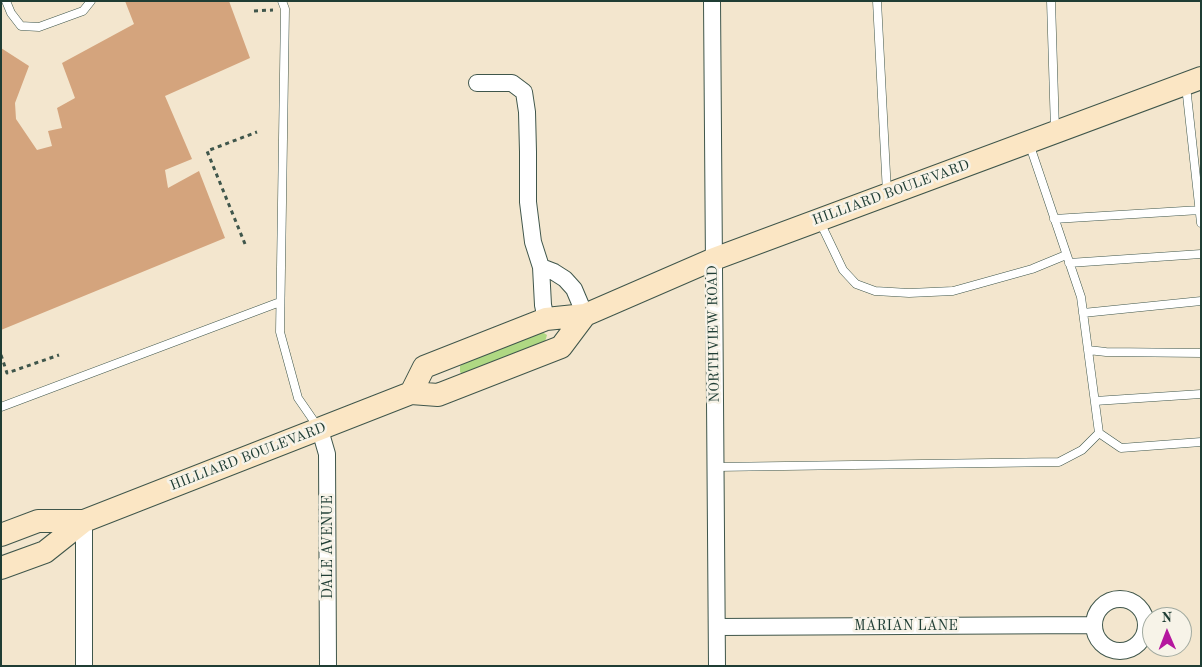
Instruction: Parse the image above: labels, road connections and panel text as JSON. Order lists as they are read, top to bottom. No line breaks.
{"streets":{"main road":["HILLIARD BOULEVARD"],"street":["NORTHVIEW ROAD","DALE AVENUE","MARIAN LANE"]},"crossings":[["HILLIARD BOULEVARD","NORTHVIEW ROAD"],["HILLIARD BOULEVARD","DALE AVENUE"],["NORTHVIEW ROAD","MARIAN LANE"]],"north":"top"}
